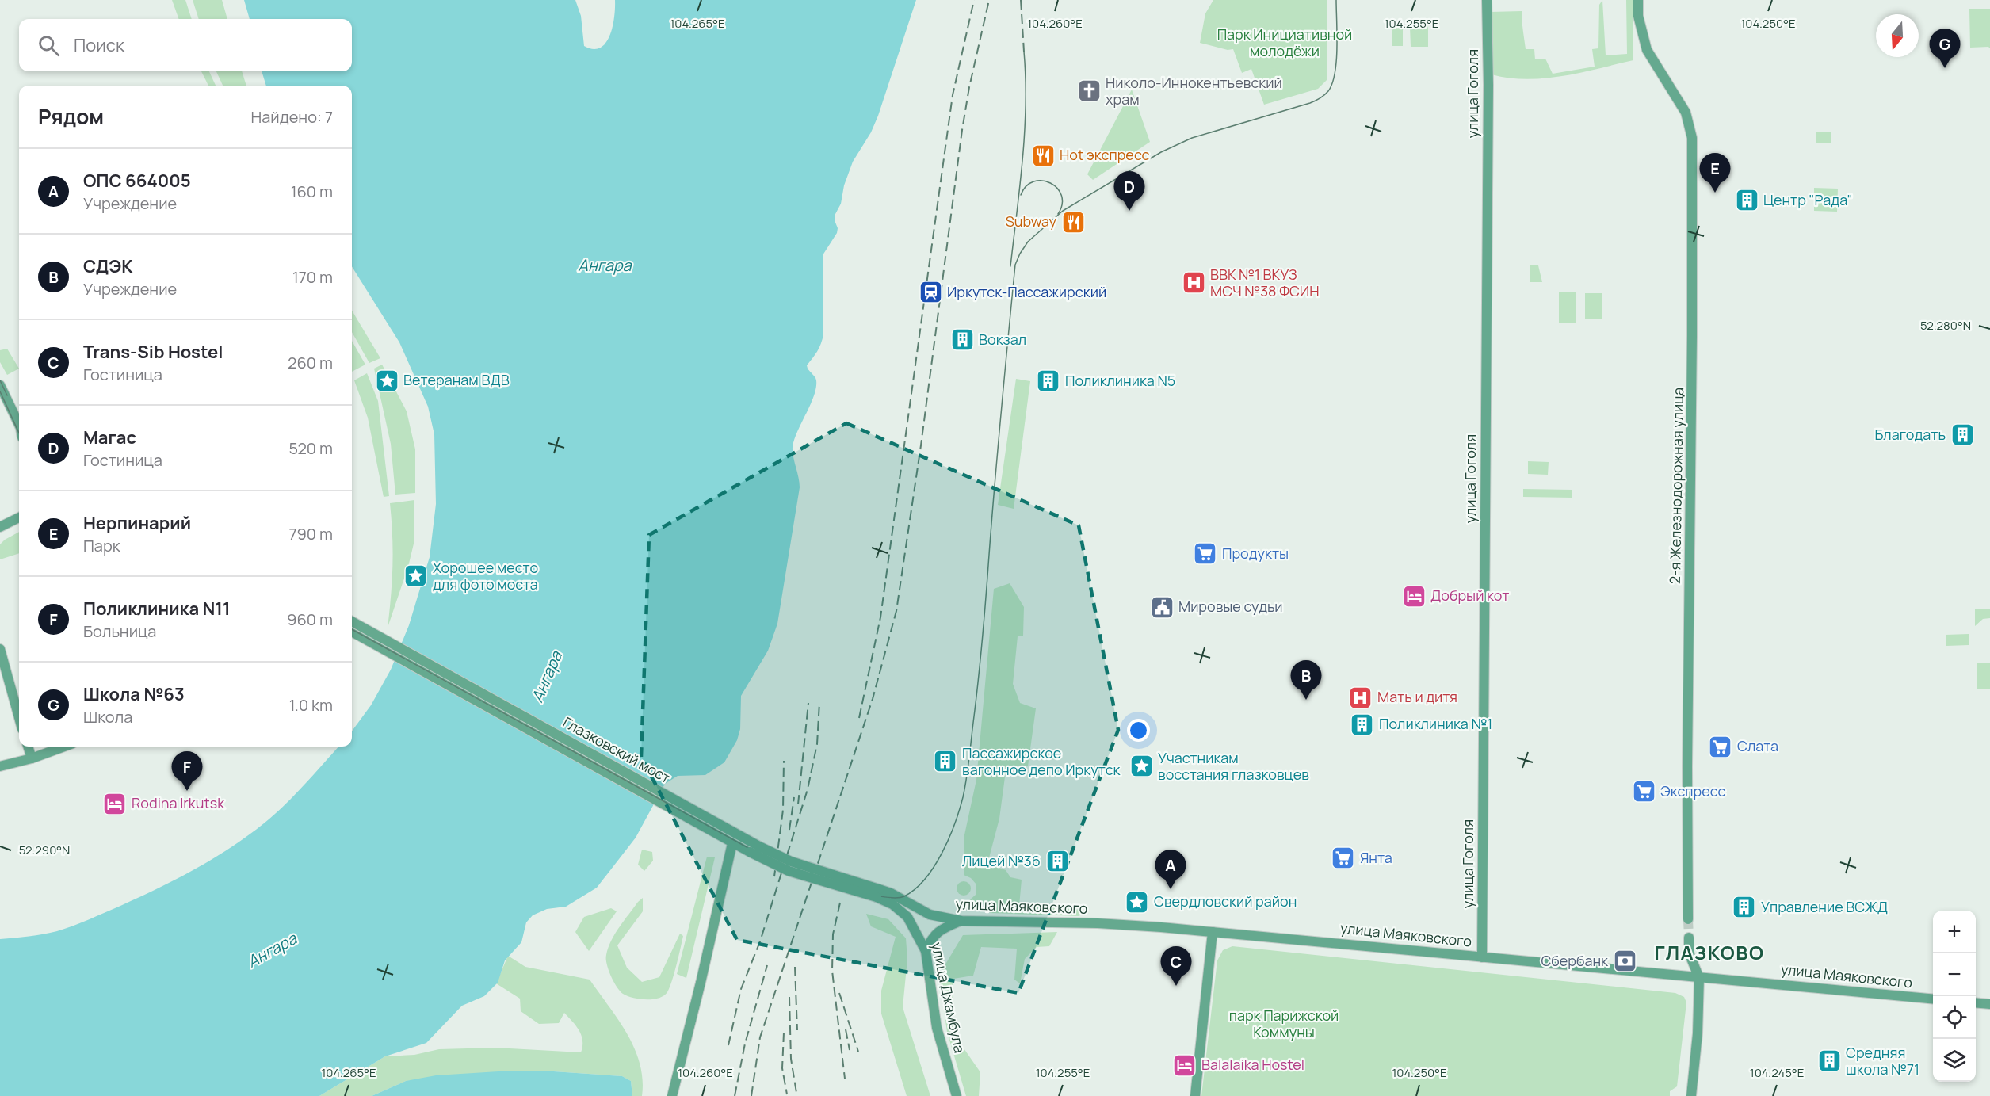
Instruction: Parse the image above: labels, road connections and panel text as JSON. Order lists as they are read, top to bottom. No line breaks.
{"streets":{"main road":["улица Гоголя","2-я Железнодорожная улица","Глазковский мост","улица Маяковского","улица Джамбула"]},"crossings":[["улица Гоголя","улица Маяковского"],["Глазковский мост","улица Маяковского"],["Глазковский мост","улица Джамбула"],["улица Маяковского","улица Джамбула"]],"districts":["ГЛАЗКОВО"],"water":["Ангара"],"parks":["Парк Инициативной молодёжи","парк Парижской Коммуны"],"places":{"church":["Николо-Иннокентьевский храм"],"restaurant":["Hot экспресс","Subway"],"building":["Центр \"Рада\"","Вокзал","Поликлиника N5","Благодать","Поликлиника №1","Пассажирское вагонное депо Иркутск","Лицей №36","Управление ВСЖД","Средняя школа №71"],"hospital":["ВВК №1 ВКУЗ МСЧ №38 ФСИН","Мать и дитя"],"station":["Иркутск-Пассажирский"],"place":["Ветеранам ВДВ","Хорошее место для фото моста","Участникам восстания глазковцев","Свердловский район"],"supermarket":["Продукты","Слата","Экспресс","Янта"],"hotel":["Добрый кот","Rodina Irkutsk","Balalaika Hostel"],"public building":["Мировые судьи"],"bank":["Сбербанк"]},"north":"bottom","page":{"search":"Поиск","pins":["G","E","D","B","F","A","C"],"heading":["Рядом","Найдено: 7"],"list":[{"mark":"A","name":"ОПС 664005","note":"Учреждение","value":"160 m"},{"mark":"B","name":"СДЭК","note":"Учреждение","value":"170 m"},{"mark":"C","name":"Trans-Sib Hostel","note":"Гостиница","value":"260 m"},{"mark":"D","name":"Магас","note":"Гостиница","value":"520 m"},{"mark":"E","name":"Нерпинарий","note":"Парк","value":"790 m"},{"mark":"F","name":"Поликлиника N11","note":"Больница","value":"960 m"},{"mark":"G","name":"Школа №63","note":"Школа","value":"1.0 km"}],"map_buttons":["+","−"]},"coordinates":["104.265°E","104.260°E","104.255°E","104.250°E","52.280°N","52.290°N","104.245°E"]}
